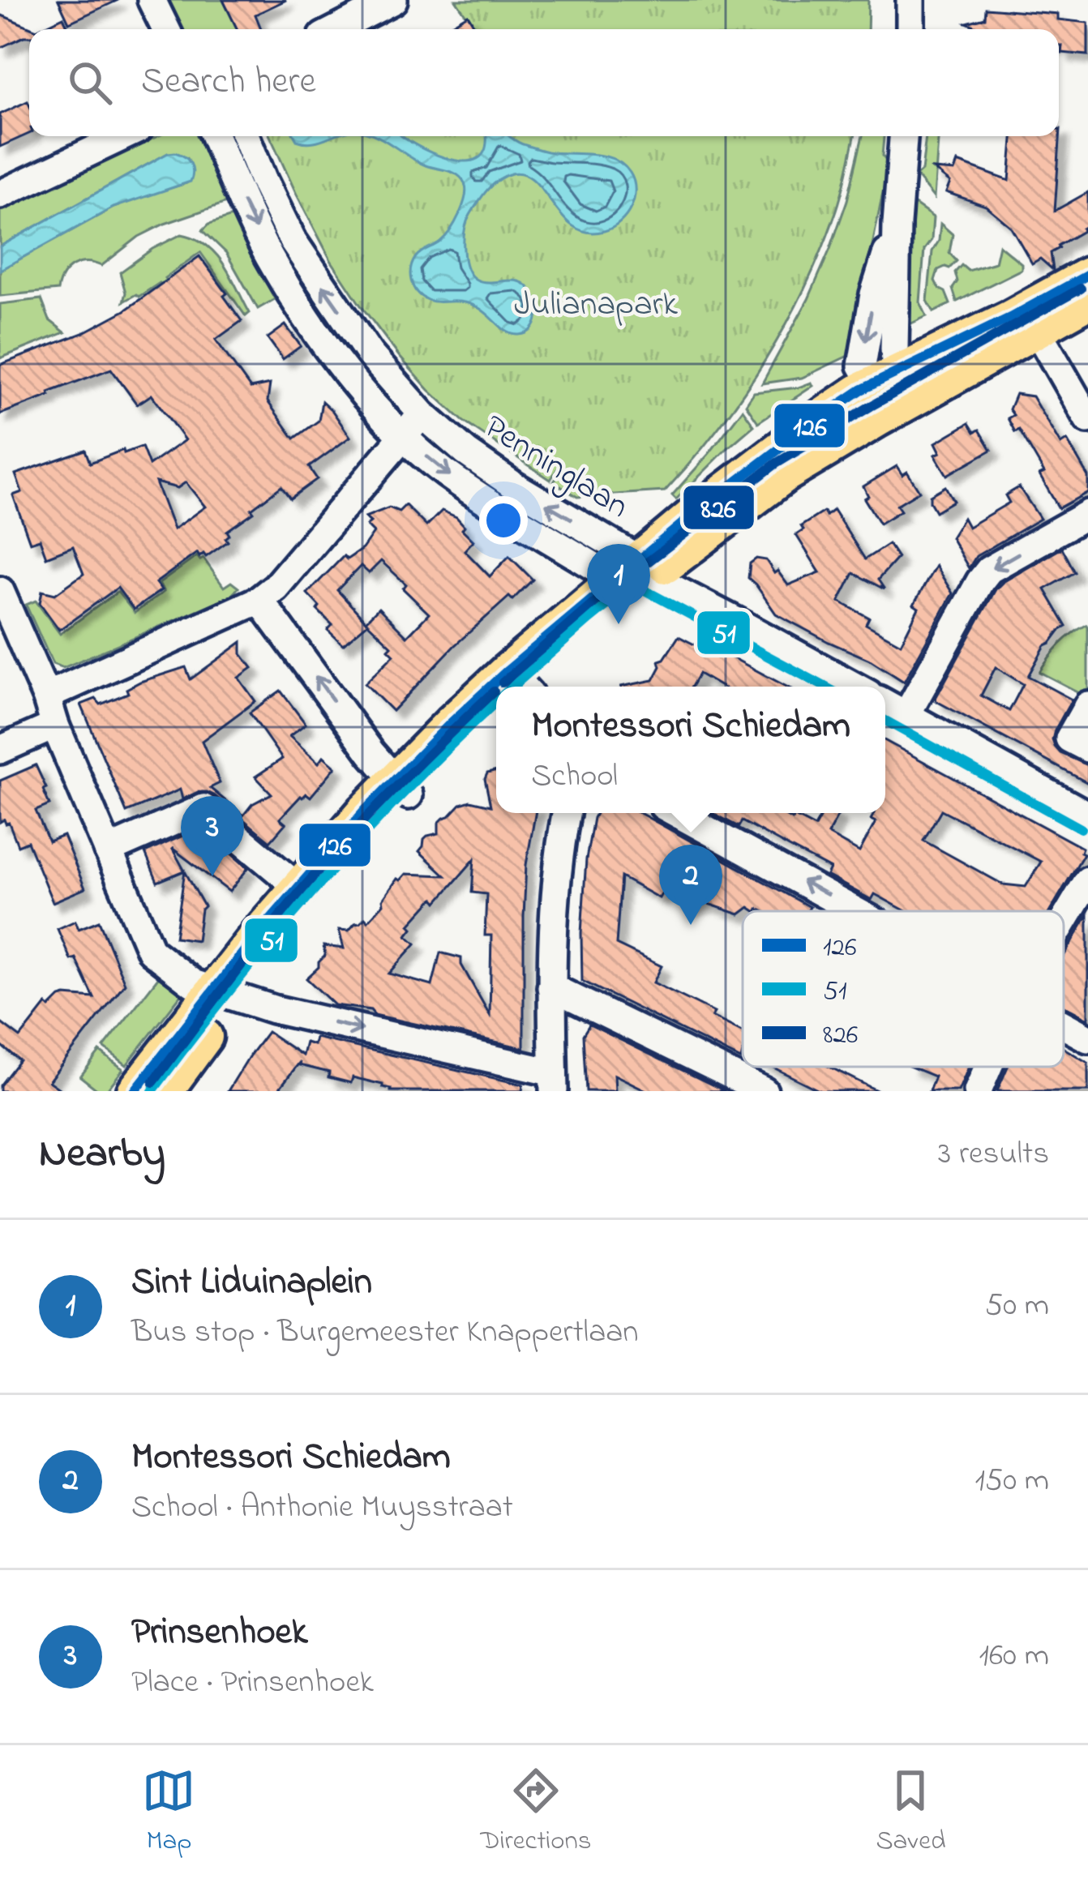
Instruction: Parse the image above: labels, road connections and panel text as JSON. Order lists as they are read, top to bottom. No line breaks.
{"streets":{"street":["Penninglaan"]},"parks":["Julianapark"],"lines":["transit line 126","transit line 826","transit line 51"],"legend":["126","51","826"],"page":{"search":"Search here","pins":["1","3","2"],"popup":["Montessori Schiedam","School"],"heading":["Nearby","3 results"],"list":[{"mark":"1","name":"Sint Liduinaplein","note":"Bus stop · Burgemeester Knappertlaan","value":"50 m"},{"mark":"2","name":"Montessori Schiedam","note":"School · Anthonie Muysstraat","value":"150 m"},{"mark":"3","name":"Prinsenhoek","note":"Place · Prinsenhoek","value":"160 m"}],"nav":["Map","Directions","Saved"]}}
